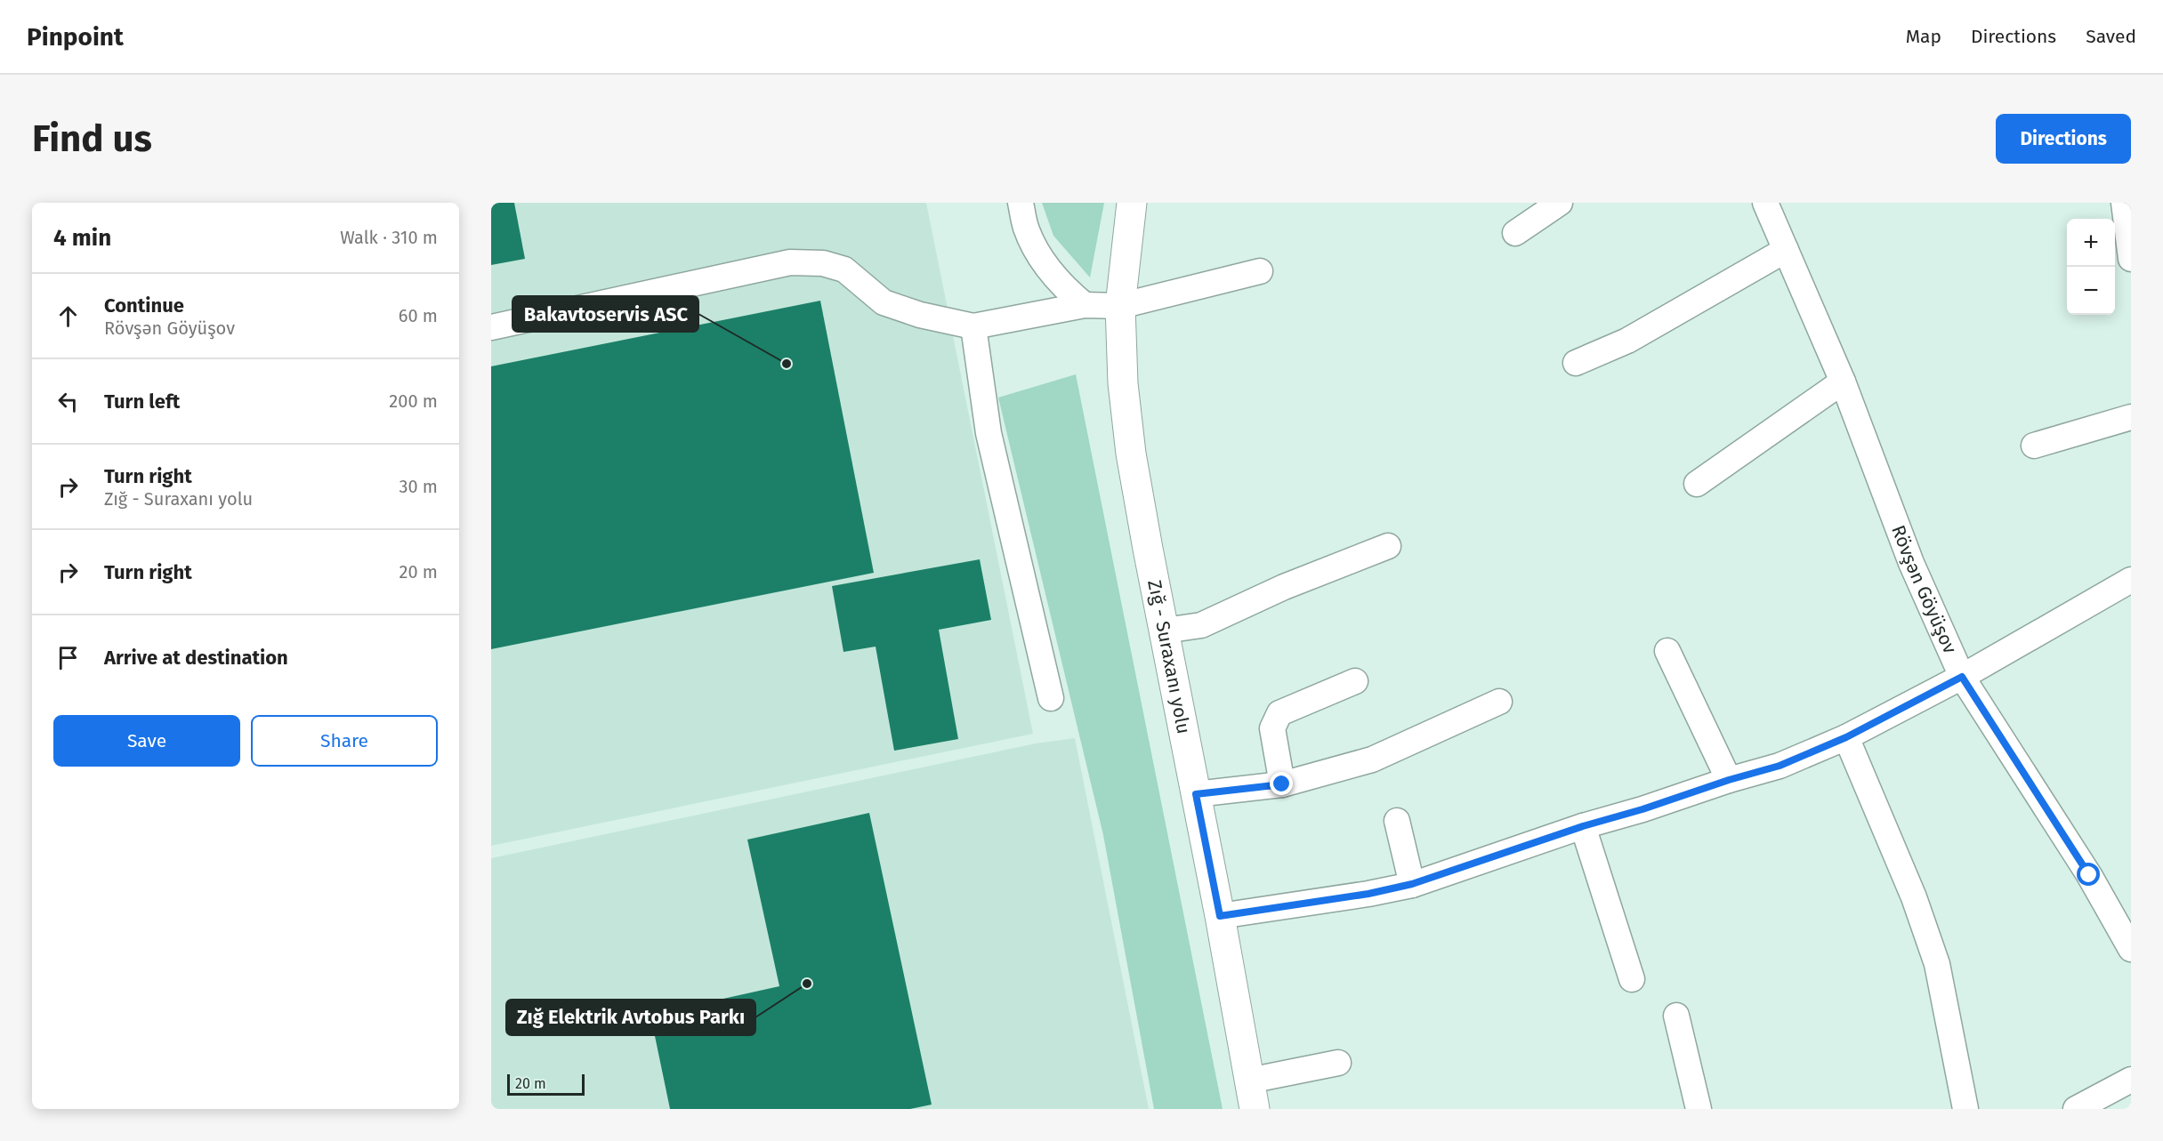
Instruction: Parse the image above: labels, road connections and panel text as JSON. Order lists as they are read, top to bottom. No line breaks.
{"streets":{"main road":["Zığ - Suraxanı yolu"],"street":["Rövşən Göyüşov"]},"places":["Bakavtoservis ASC","Zığ Elektrik Avtobus Parkı"],"scale_bar":"20 m","page":{"header":"Pinpoint","nav":["Map","Directions","Saved"],"buttons":["Directions",["Save","Share"]],"title":"Find us","heading":["4 min","Walk · 310 m"],"map_buttons":["+","−"],"list":[["Continue","Rövşən Göyüşov","60 m"],["Turn left","200 m"],["Turn right","Zığ - Suraxanı yolu","30 m"],["Turn right","20 m"],"Arrive at destination"],"scale":"20 m"}}
